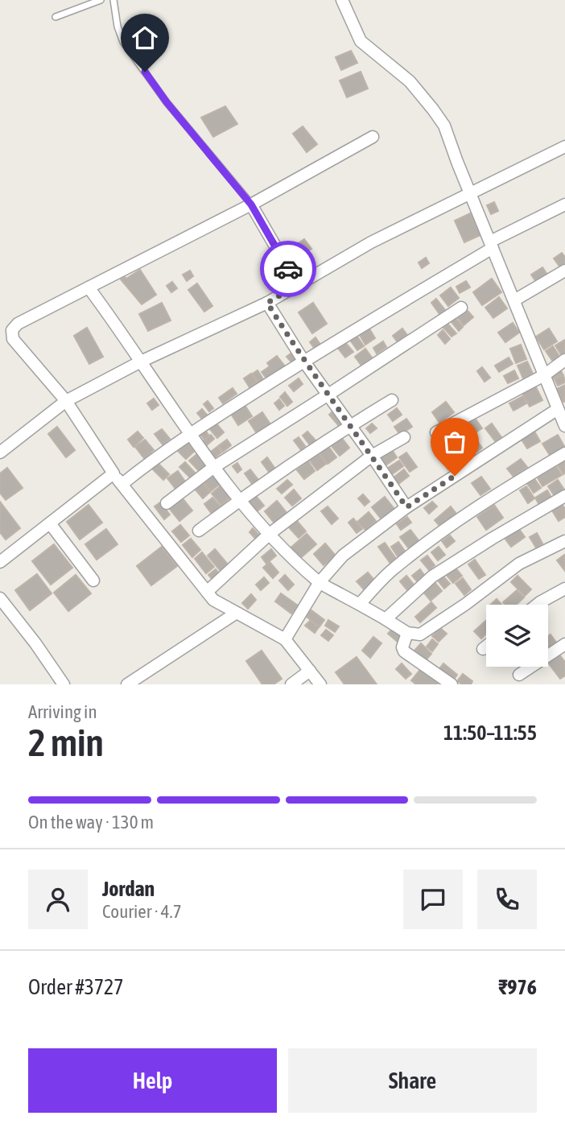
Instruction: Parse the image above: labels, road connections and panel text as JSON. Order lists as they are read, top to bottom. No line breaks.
{"page":{"heading":["2 min","Arriving in","11:50–11:55"],"panel":["Jordan","Courier · 4.7","Order #3727","₹976"],"bar":"On the way · 130 m","buttons":["Help","Share"]}}
